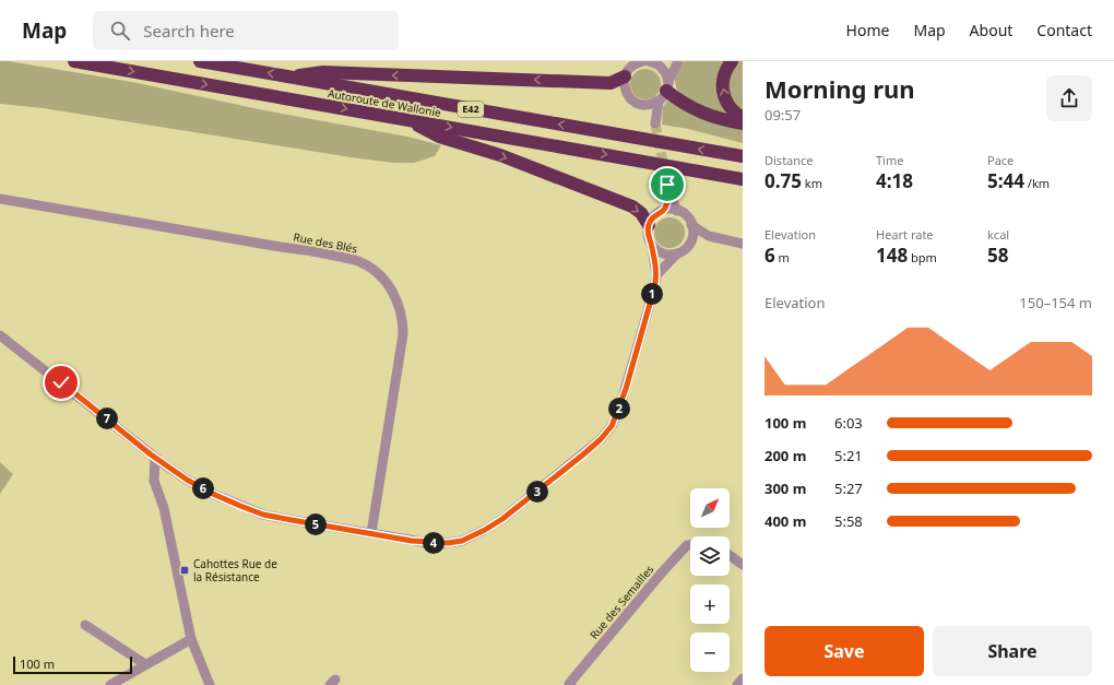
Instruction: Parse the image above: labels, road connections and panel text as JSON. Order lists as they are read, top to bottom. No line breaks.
{"streets":{"highway":["Autoroute de Wallonie","E42"],"street":["Rue des Blés","Rue des Semailles"]},"places":{"transit":["Cahottes Rue de la Résistance"]},"scale_bar":"100 m","north":"top right","page":{"header":"Map","search":"Search here","nav":["Home","Map","About","Contact"],"heading":["Morning run","09:57"],"stats":[["Distance","0.75 km"],["Time","4:18"],["Pace","5:44 /km"],["Elevation","6 m"],["Heart rate","148 bpm"],["kcal","58"]],"pins":["1","2","7","6","3","5","4"],"chart":["Elevation","150–154 m"],"list":[{"name":"100 m","note":"6:03"},{"name":"200 m","note":"5:21"},{"name":"300 m","note":"5:27"},{"name":"400 m","note":"5:58"}],"map_buttons":["+","−"],"buttons":["Save","Share"],"scale":"100 m"}}
